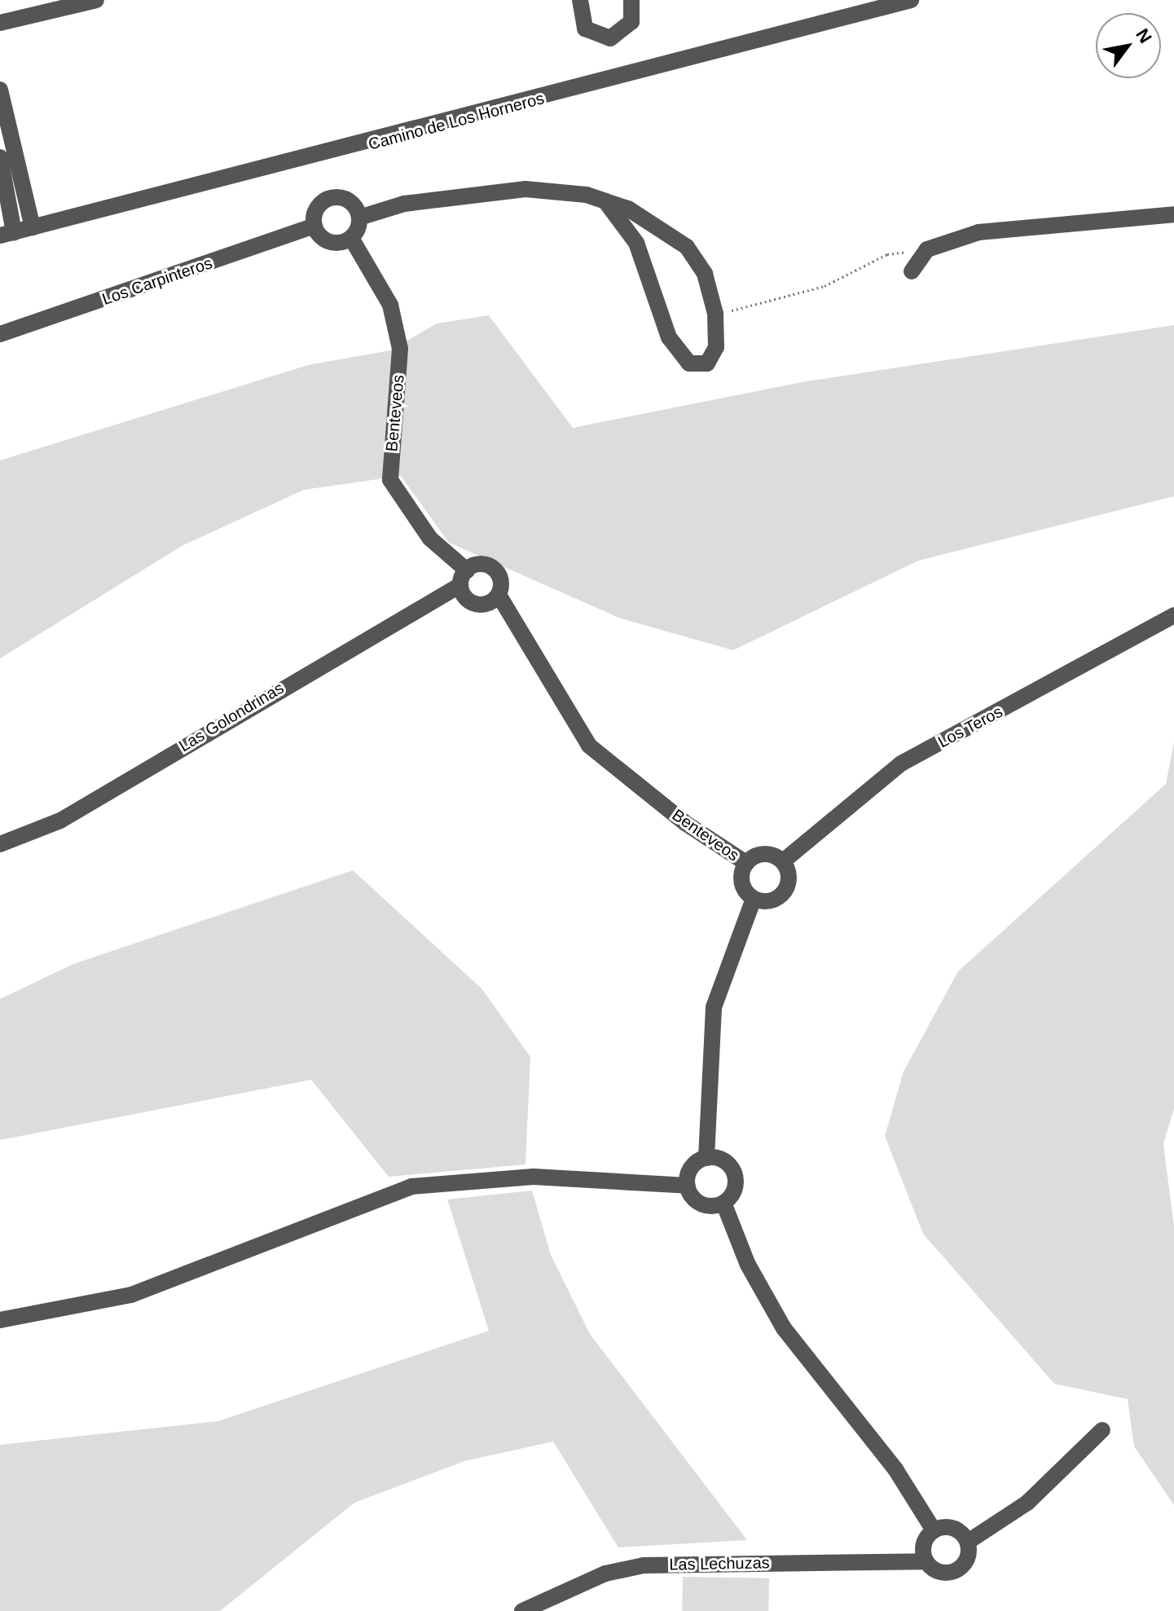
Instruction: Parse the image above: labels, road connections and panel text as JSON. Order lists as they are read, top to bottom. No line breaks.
{"streets":{"street":["Camino de Los Horneros","Los Carpinteros","Benteveos","Las Golondrinas","Los Teros","Las Lechuzas"]},"crossings":[["Los Carpinteros","Benteveos"],["Benteveos","Las Golondrinas"],["Benteveos","Los Teros"]],"north":"top right"}
